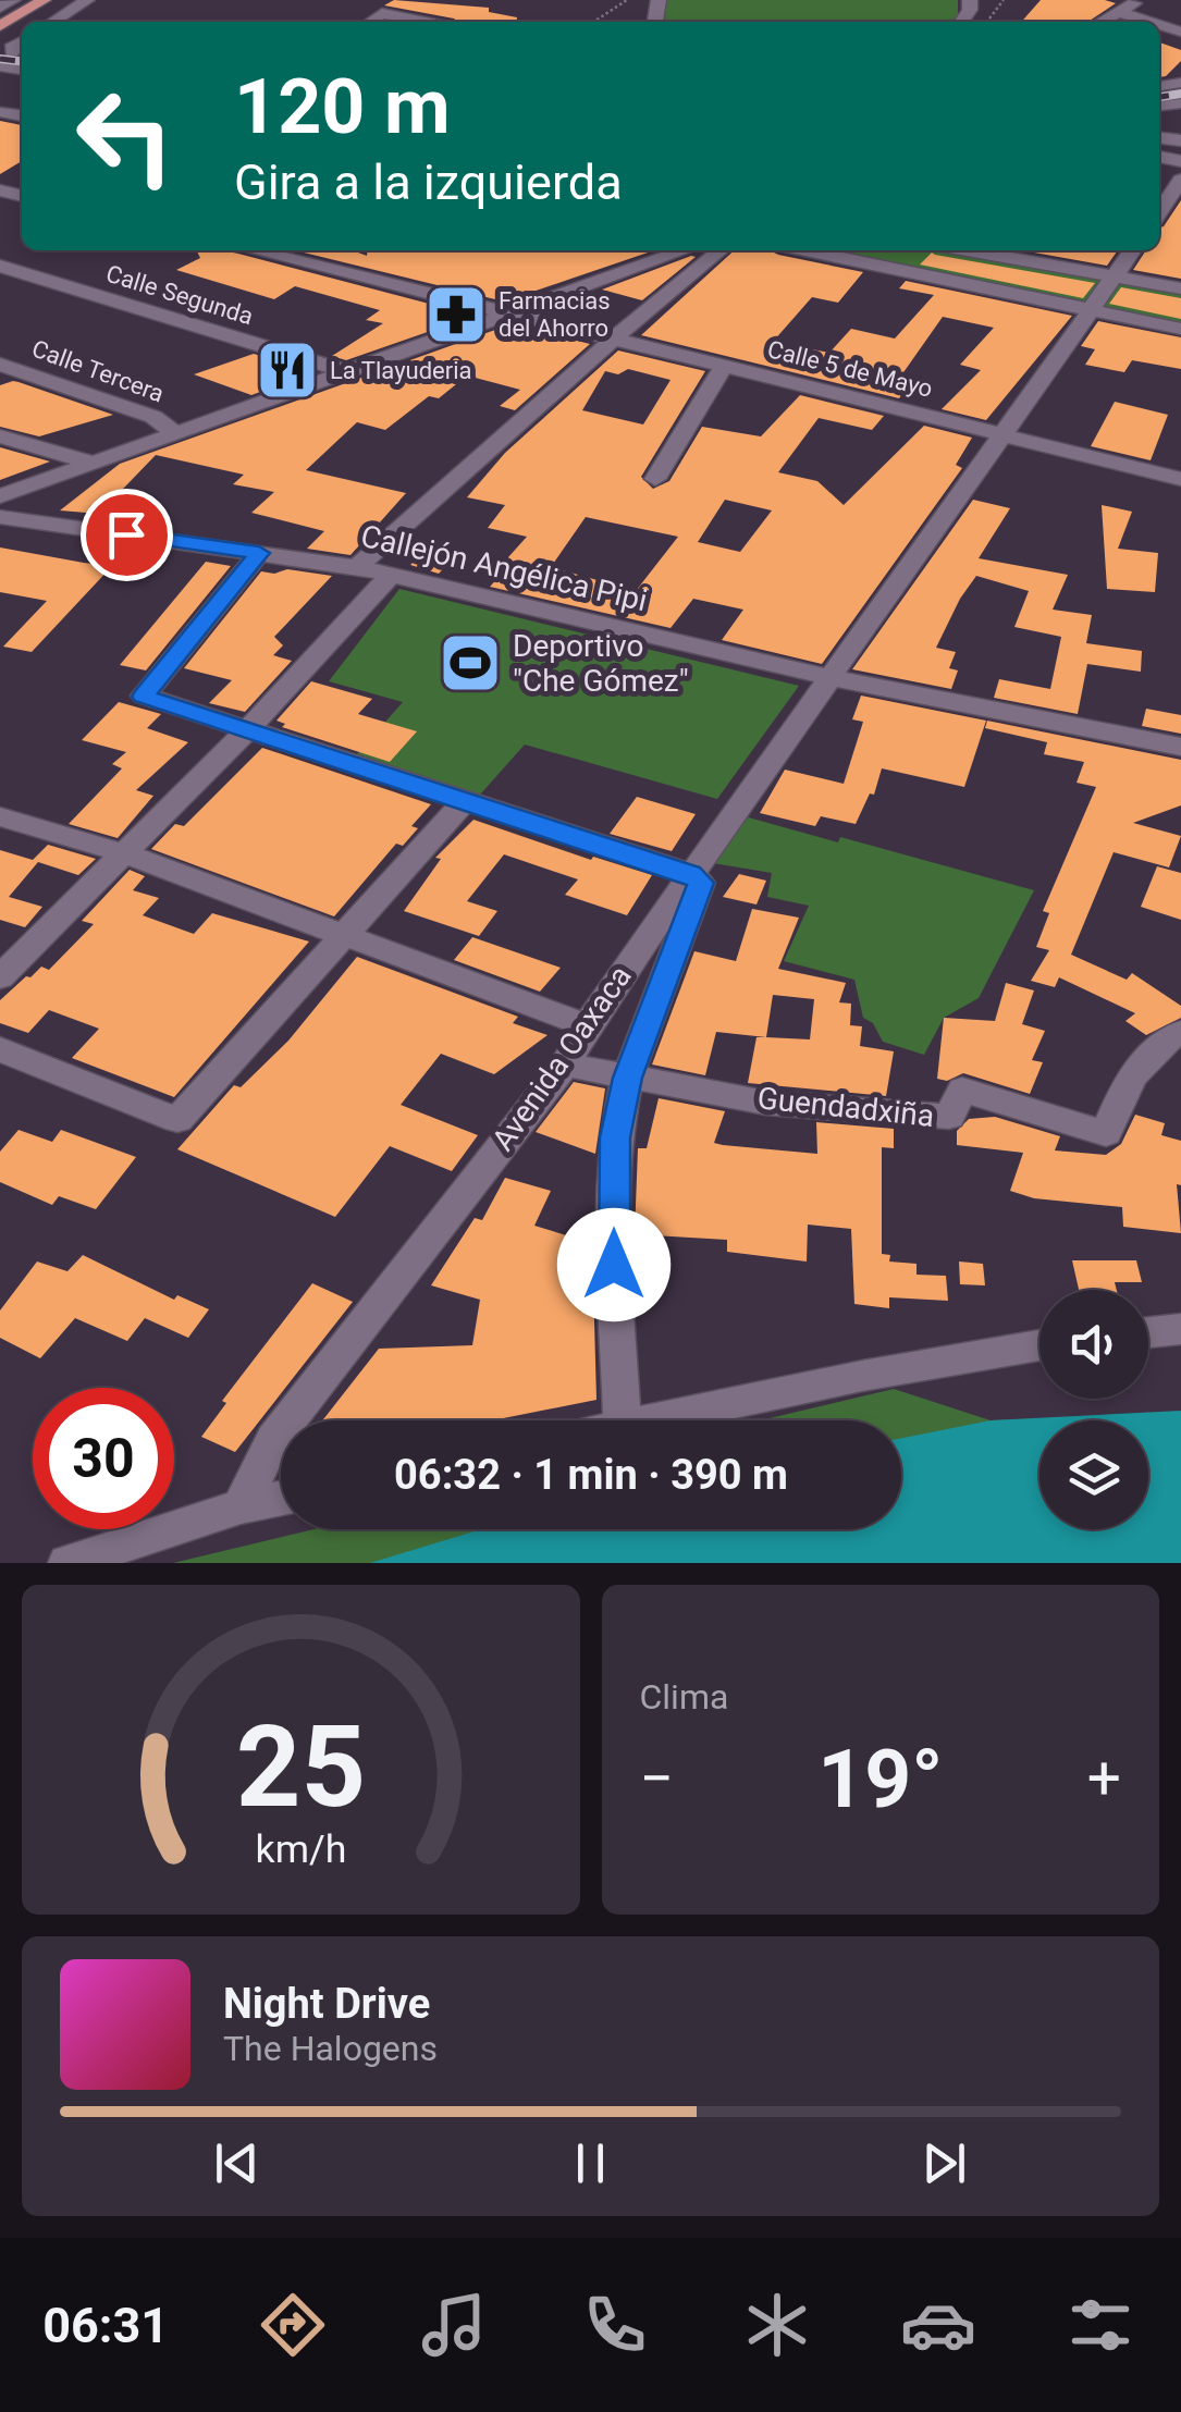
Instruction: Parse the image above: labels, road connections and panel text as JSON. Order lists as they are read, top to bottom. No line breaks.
{"streets":{"street":["Calle Segunda","Calle 5 de Mayo","Calle Tercera","Callejón Angélica Pipi","Avenida Oaxaca","Guendadxiña"]},"crossings":[["Calle 5 de Mayo","Avenida Oaxaca"],["Callejón Angélica Pipi","Avenida Oaxaca"],["Avenida Oaxaca","Guendadxiña"]],"places":{"pharmacy":["Farmacias del Ahorro"],"restaurant":["La Tlayuderia"],"sports":["Deportivo \"Che Gómez\""]},"page":{"turn":["120 m","Gira a la izquierda"],"limit":"30","trip":"06:32 · 1 min · 390 m","tile":"Clima","heat":["−","19°","+"],"song":["Night Drive","The Halogens"],"tabs":"06:31","gauge":["25","km/h"]}}
